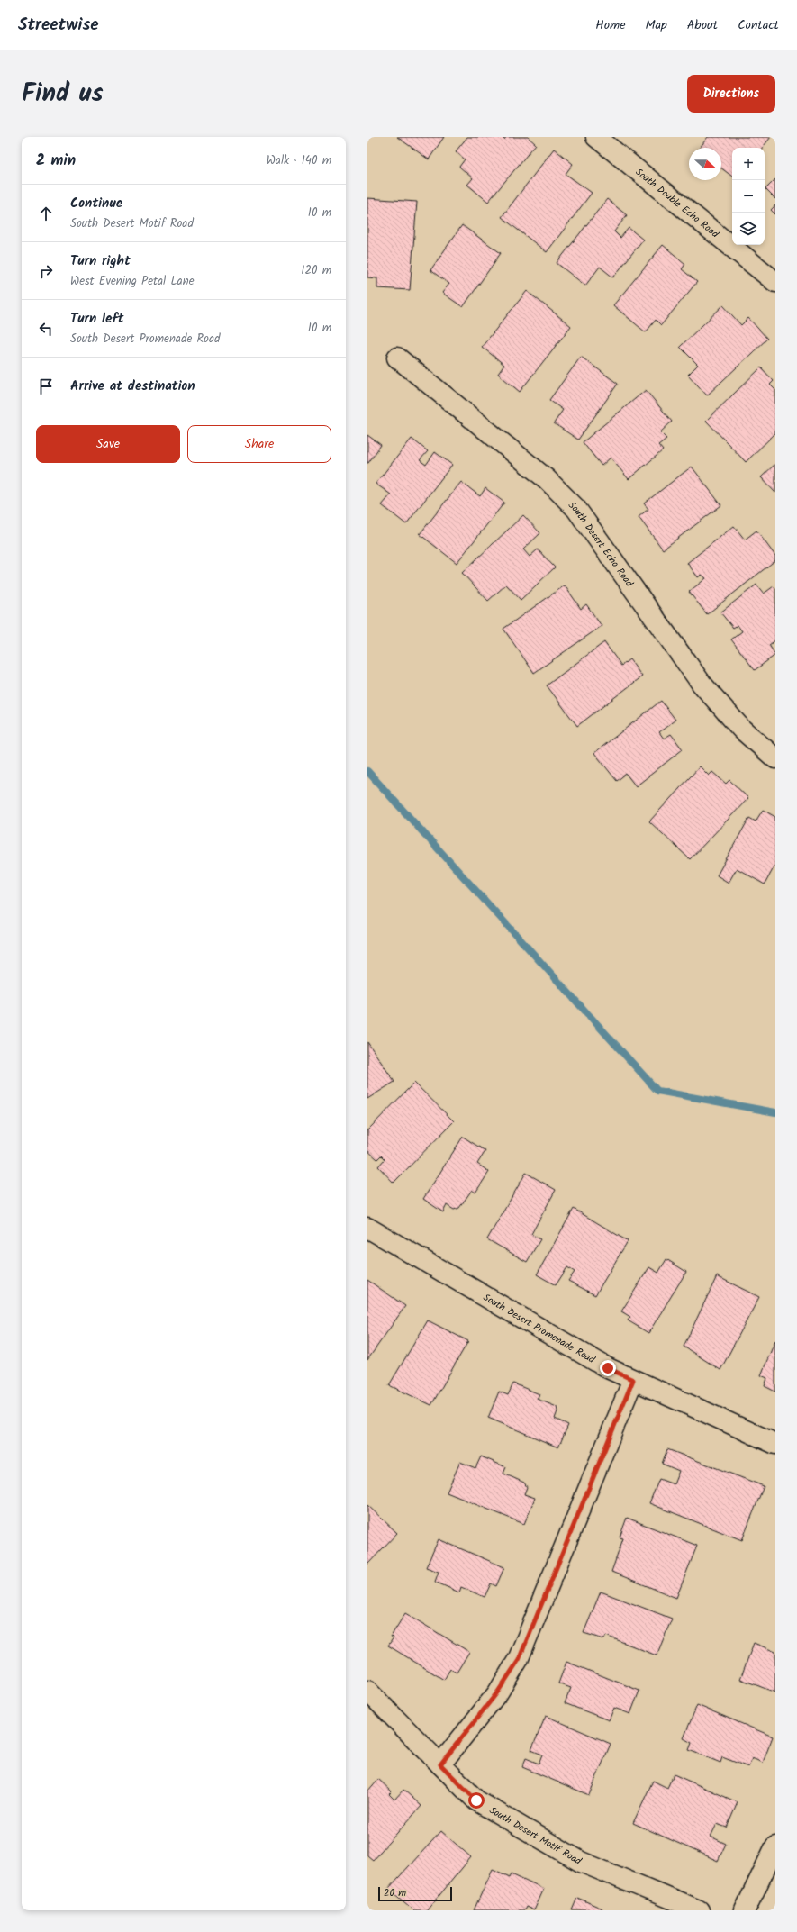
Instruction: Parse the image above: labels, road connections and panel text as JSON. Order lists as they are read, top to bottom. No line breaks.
{"streets":{"street":["South Double Echo Road","South Desert Echo Road","South Desert Promenade Road","South Desert Motif Road"]},"scale_bar":"20 m","north":"right","page":{"header":"Streetwise","nav":["Home","Map","About","Contact"],"title":"Find us","buttons":["Directions",["Save","Share"]],"heading":["2 min","Walk · 140 m"],"map_buttons":["+","−"],"list":[["Continue","South Desert Motif Road","10 m"],["Turn right","West Evening Petal Lane","120 m"],["Turn left","South Desert Promenade Road","10 m"],"Arrive at destination"],"scale":"20 m"}}
